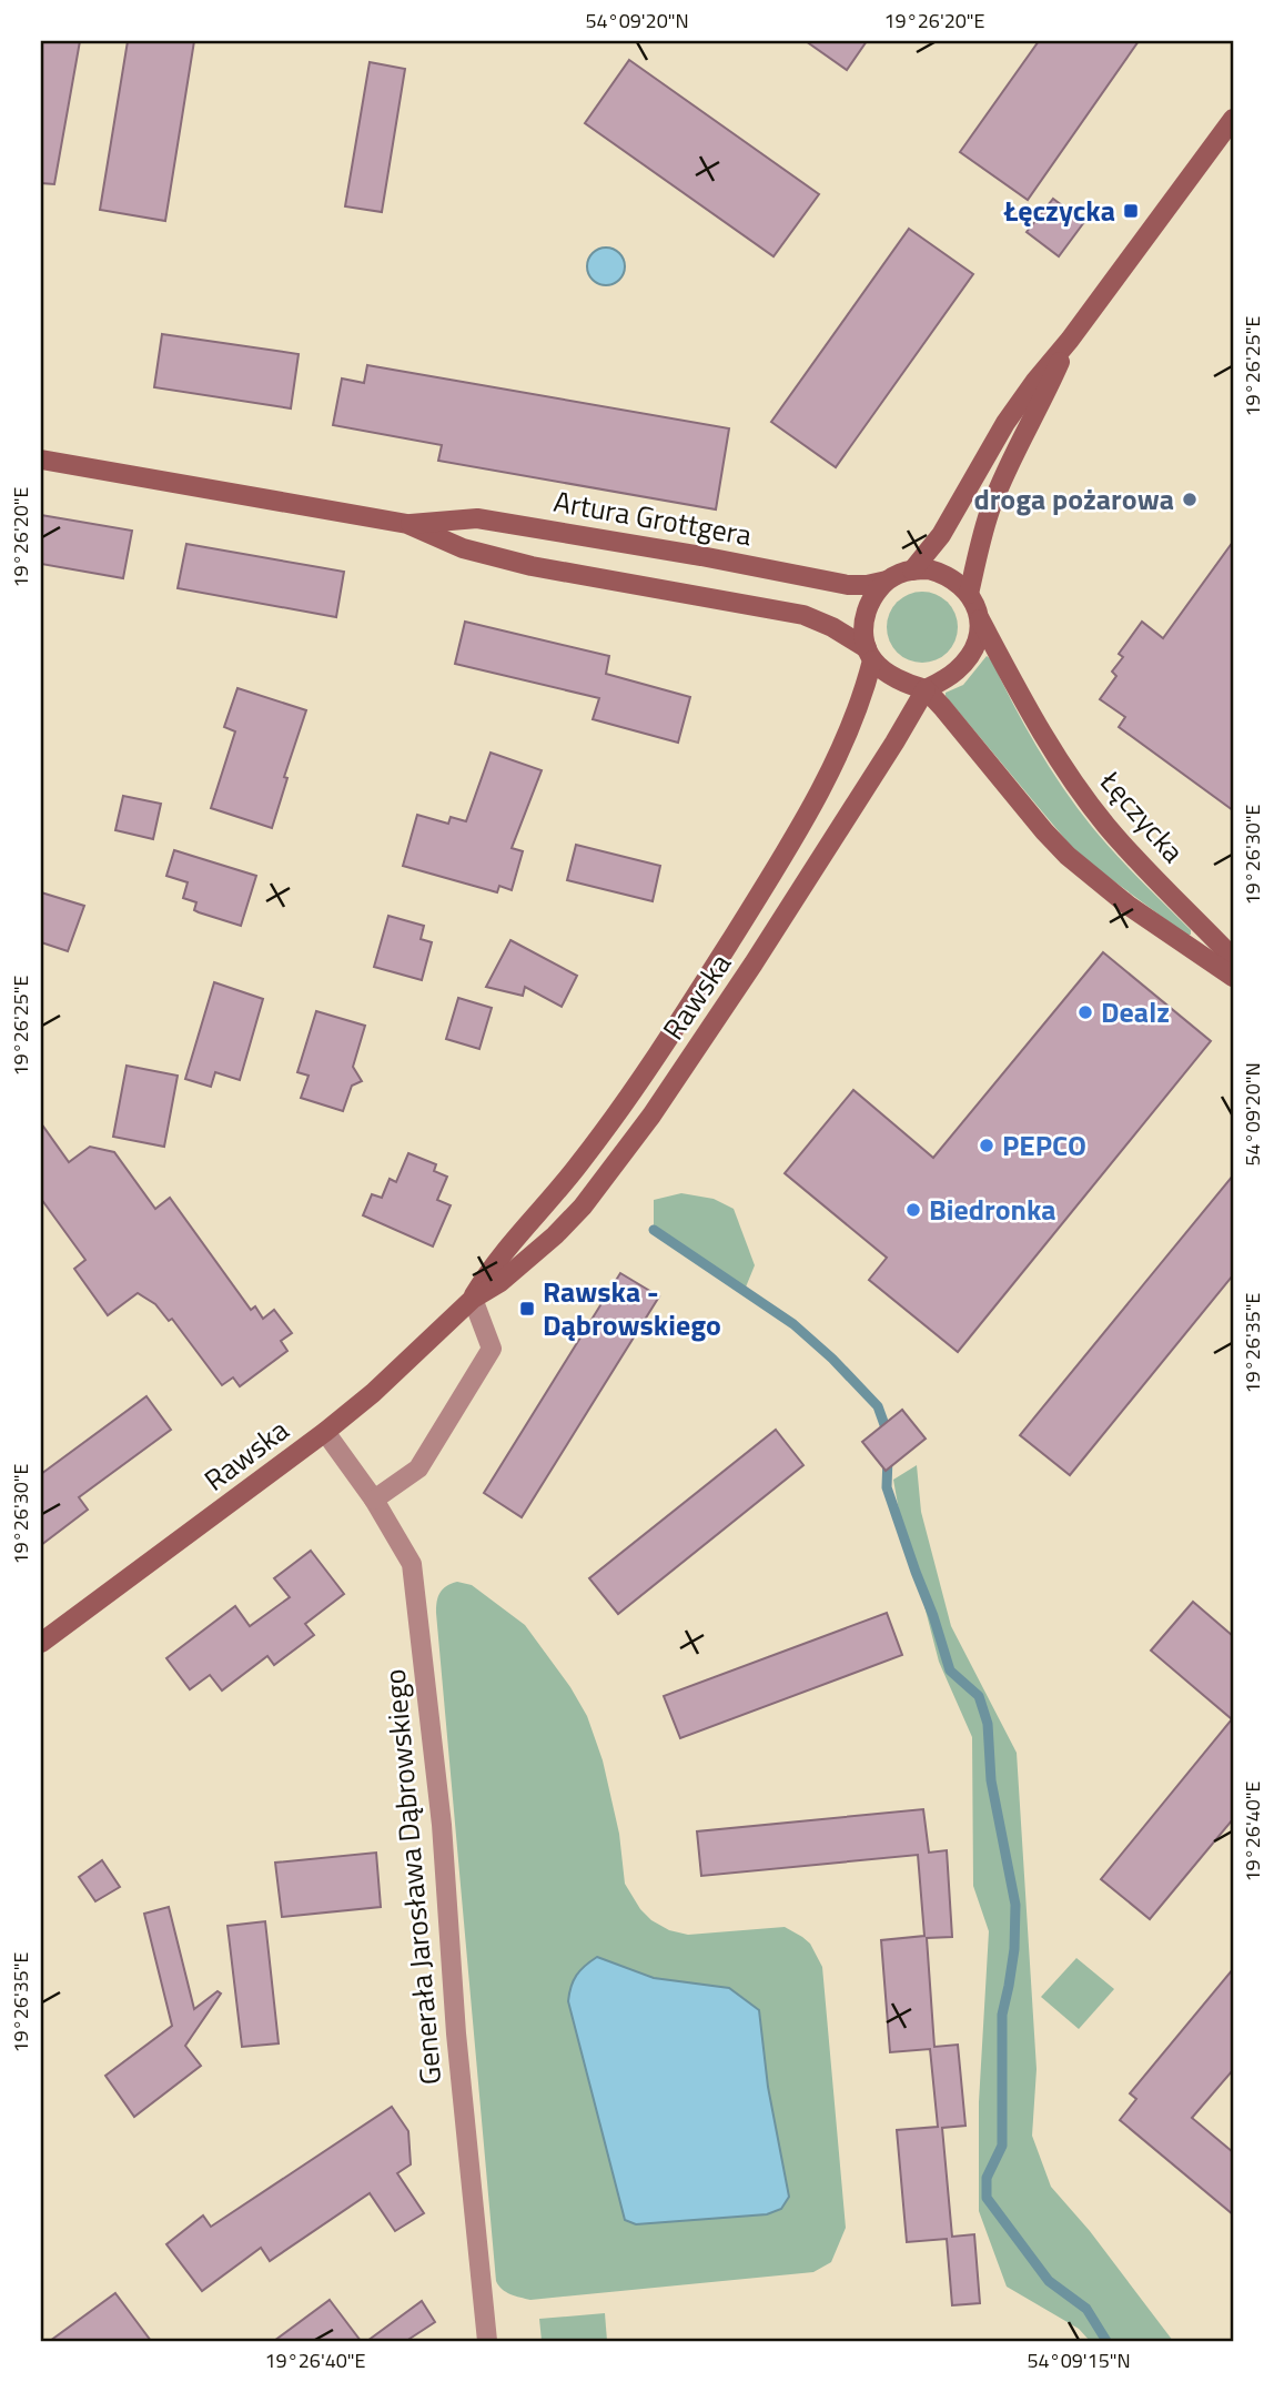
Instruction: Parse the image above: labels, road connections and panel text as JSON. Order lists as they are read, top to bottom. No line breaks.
{"streets":{"street":["Artura Grottgera","Łęczycka","Rawska","Generała Jarosława Dąbrowskiego"]},"crossings":[["Artura Grottgera","Łęczycka"],["Artura Grottgera","Rawska"],["Łęczycka","Rawska"],["Rawska","Generała Jarosława Dąbrowskiego"]],"places":{"transit":["Łęczycka","Rawska - Dąbrowskiego"],"other":["droga pożarowa","Dealz","PEPCO","Biedronka"]},"coordinates":["54°09'20\"N","19°26'20\"E","19°26'25\"E","19°26'30\"E","19°26'35\"E","19°26'40\"E","54°09'15\"N"]}
